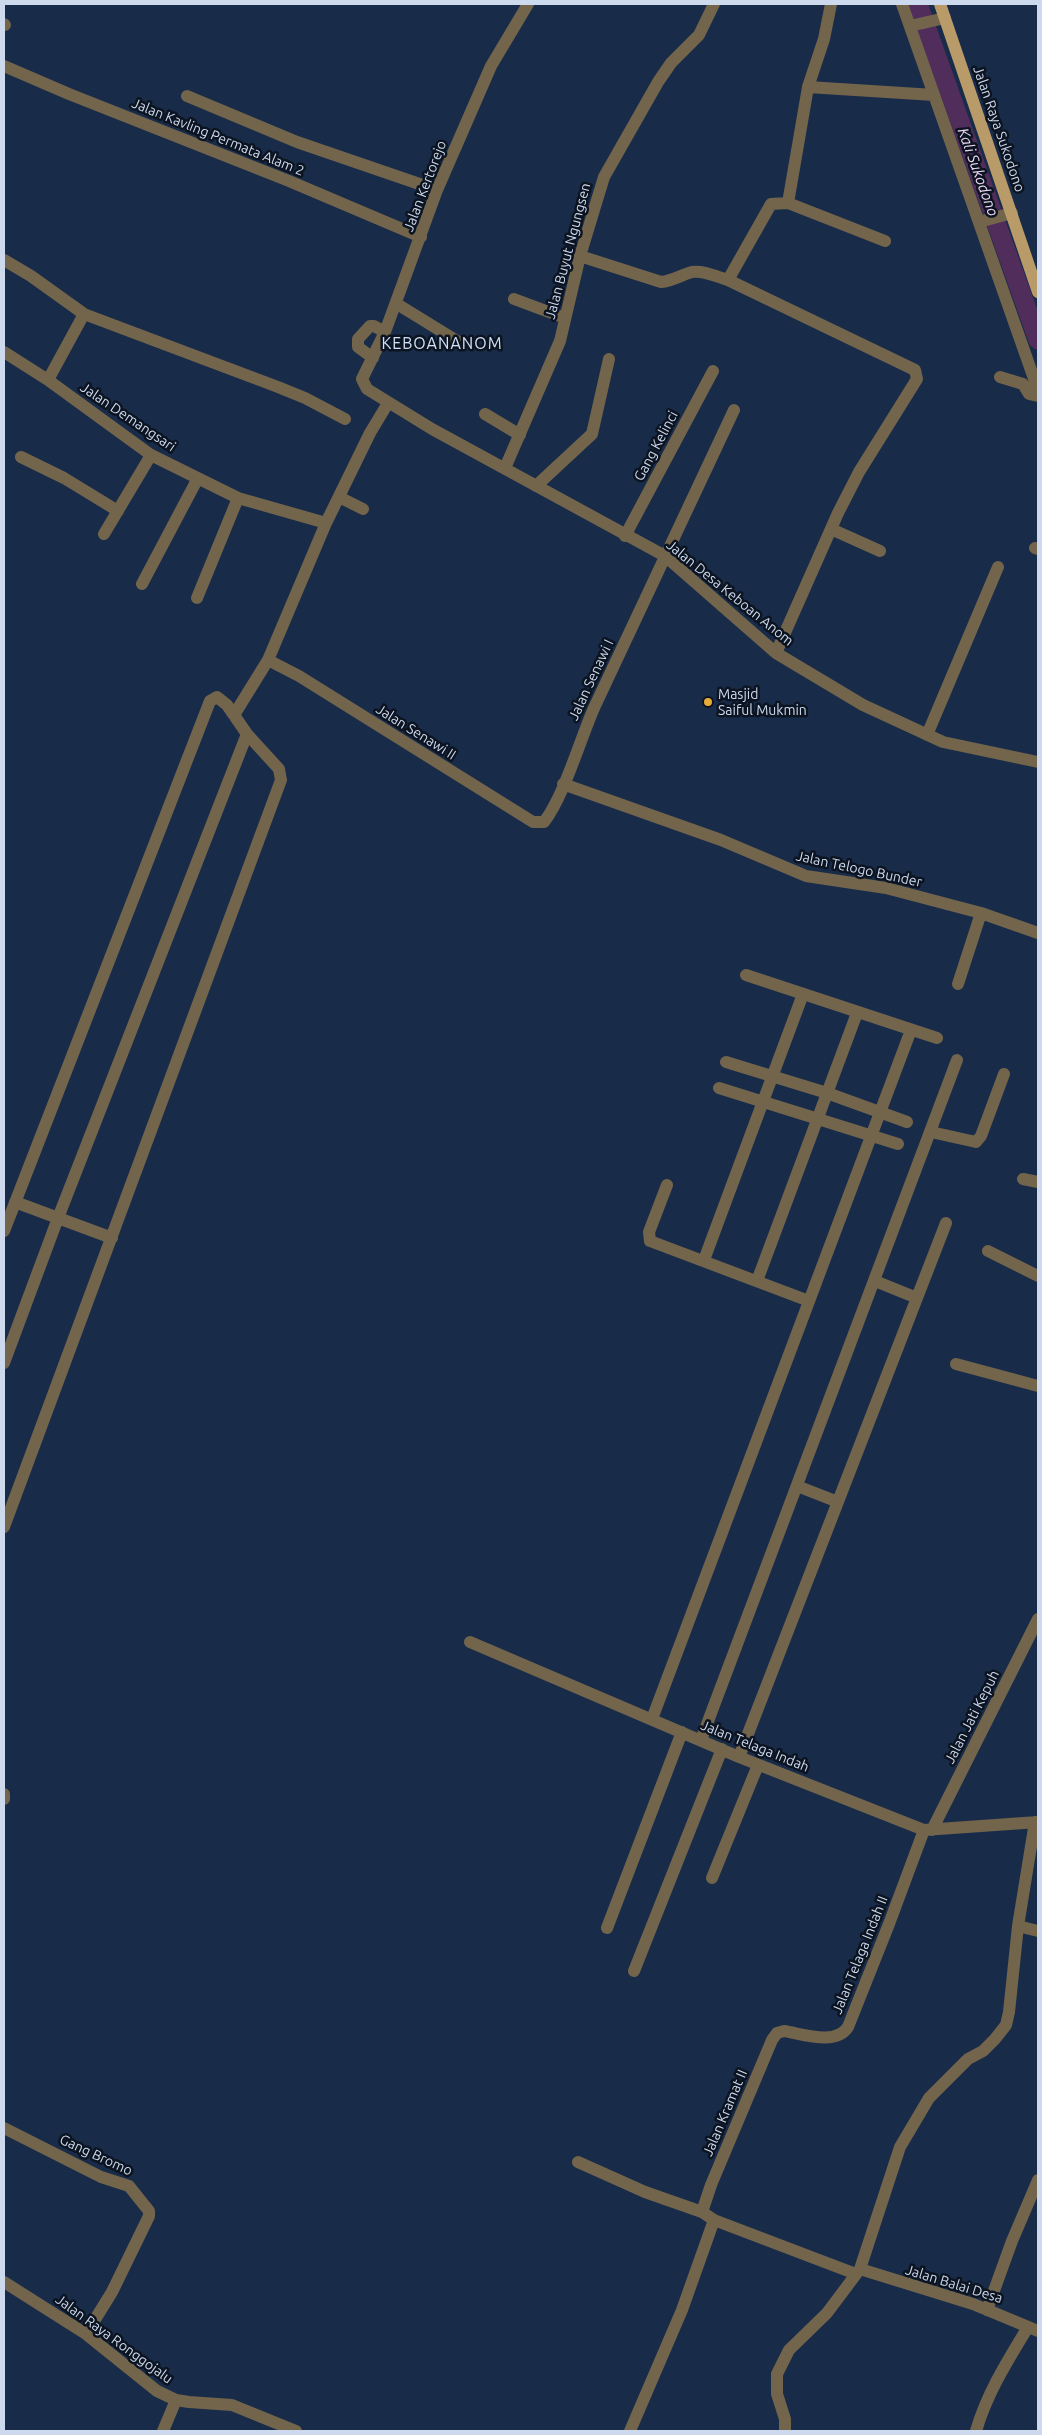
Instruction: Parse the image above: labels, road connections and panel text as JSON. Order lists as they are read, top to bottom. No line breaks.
{"streets":{"main road":["Jalan Raya Sukodono"],"street":["Jalan Kavling Permata Alam 2","Jalan Kertorejo","Jalan Buyut Ngungsen","Jalan Demangsari","Gang Kelinci","Jalan Desa Keboan Anom","Jalan Senawi I","Jalan Senawi II","Jalan Telogo Bunder","Jalan Jati Kepuh","Jalan Telaga Indah","Jalan Telaga Indah II","Jalan Kramat II","Gang Bromo","Jalan Balai Desa","Jalan Raya Ronggojalu"]},"crossings":[["Jalan Kavling Permata Alam 2","Jalan Kertorejo"],["Jalan Kertorejo","Jalan Desa Keboan Anom"],["Jalan Buyut Ngungsen","Jalan Desa Keboan Anom"],["Gang Kelinci","Jalan Desa Keboan Anom"],["Jalan Desa Keboan Anom","Jalan Senawi I"],["Jalan Senawi I","Jalan Senawi II"],["Jalan Senawi I","Jalan Telogo Bunder"],["Jalan Jati Kepuh","Jalan Telaga Indah"],["Jalan Jati Kepuh","Jalan Telaga Indah II"],["Jalan Telaga Indah","Jalan Telaga Indah II"],["Jalan Telaga Indah II","Jalan Kramat II"],["Jalan Kramat II","Jalan Balai Desa"],["Gang Bromo","Jalan Raya Ronggojalu"]],"districts":["KEBOANANOM"],"water":["Kali Sukodono"],"places":["Masjid Saiful Mukmin"]}
